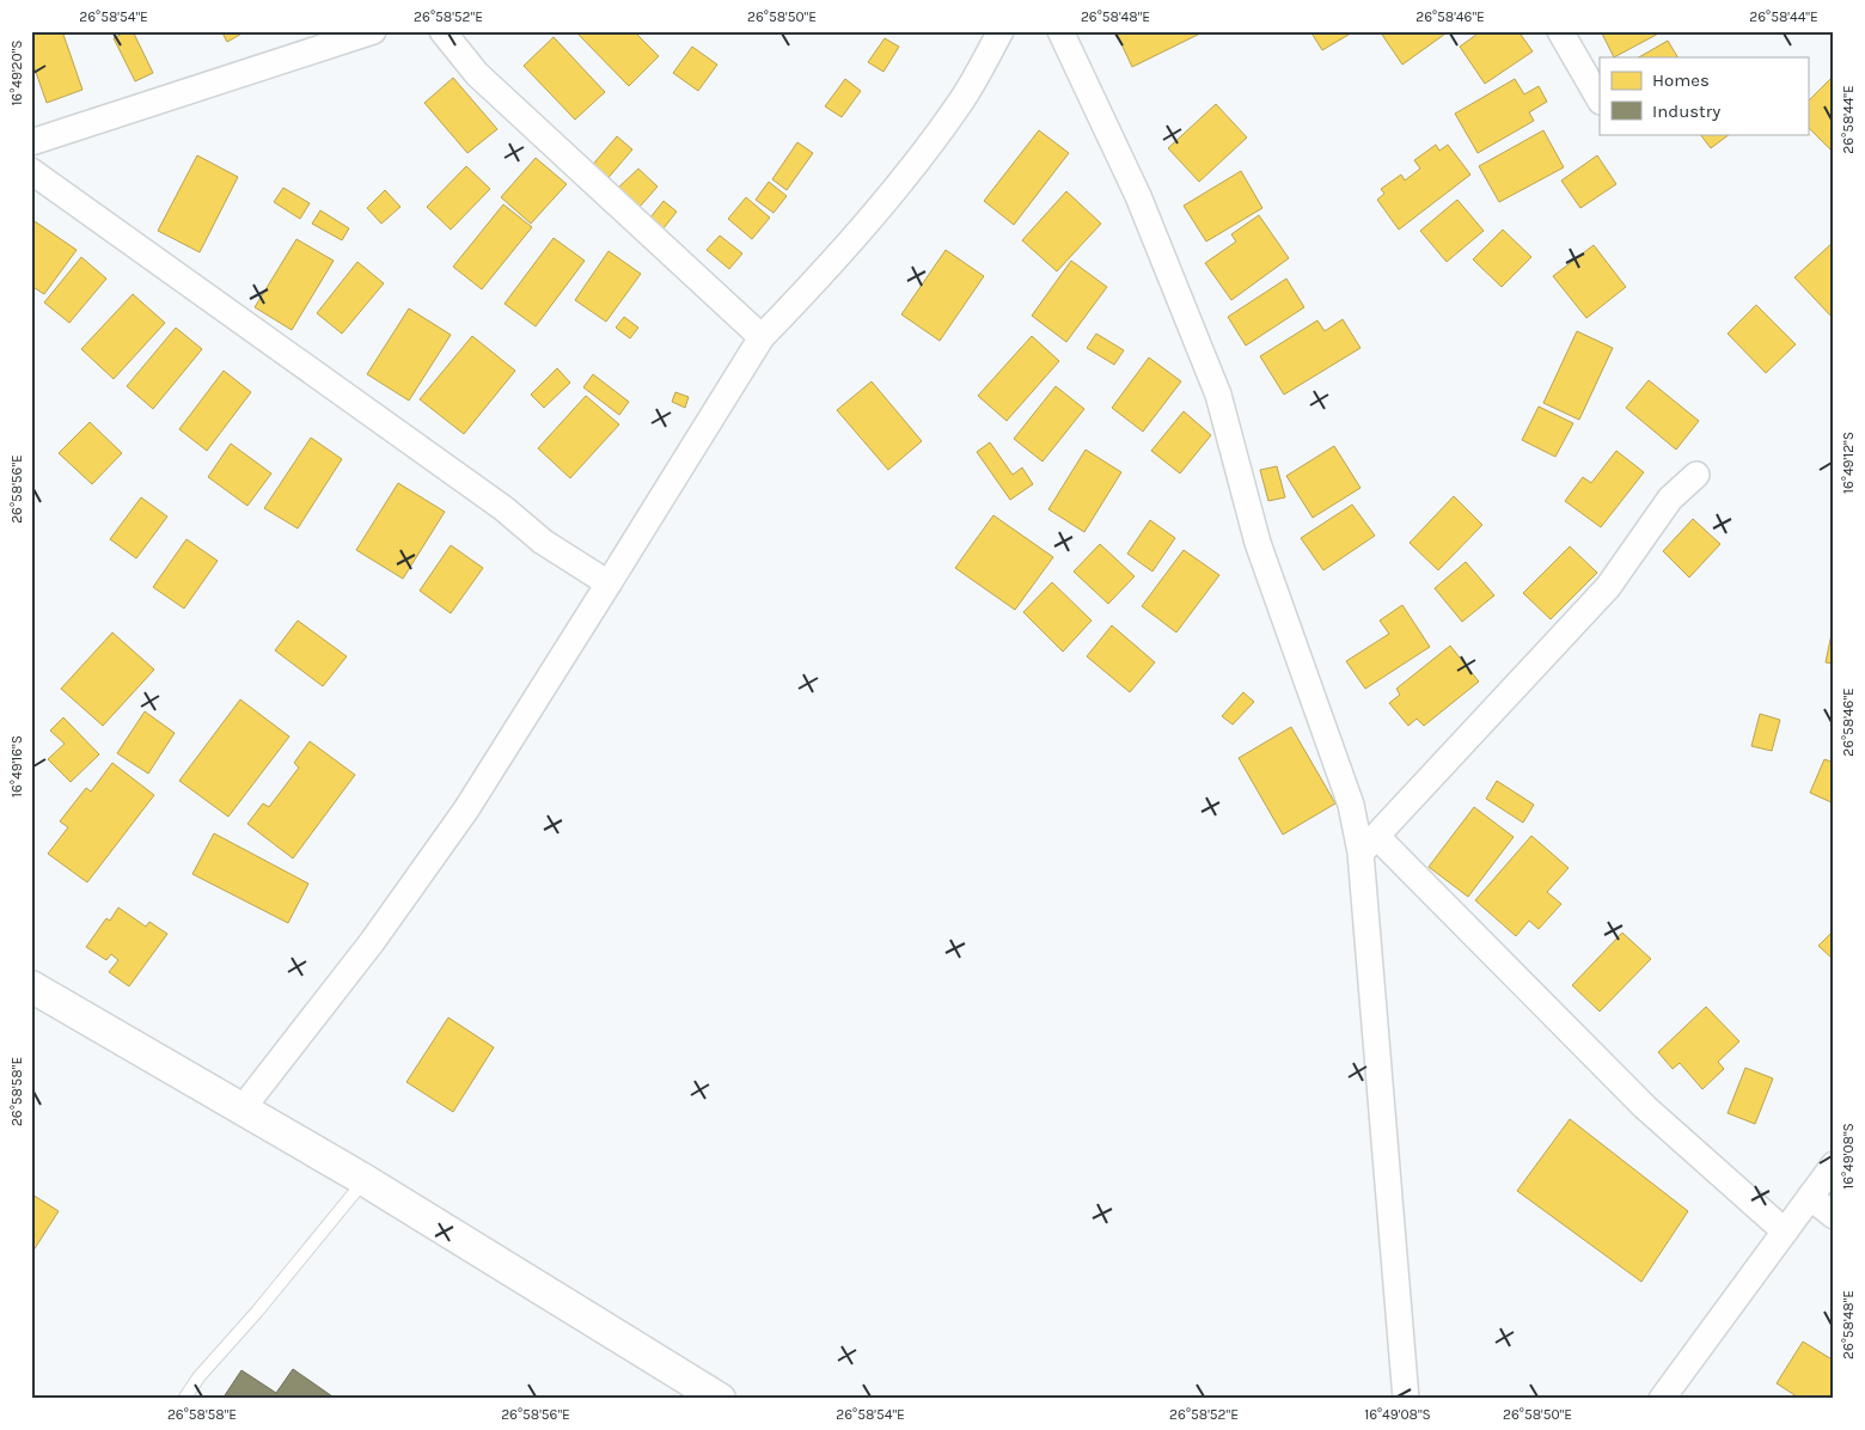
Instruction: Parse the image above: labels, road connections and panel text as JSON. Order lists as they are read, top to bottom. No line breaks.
{"legend":["Homes","Industry"],"coordinates":["26°58'54\"E","26°58'52\"E","26°58'50\"E","26°58'48\"E","26°58'46\"E","26°58'44\"E","16°49'20\"S","16°49'12\"S","26°58'56\"E","16°49'16\"S","26°58'58\"E","16°49'08\"S"]}
